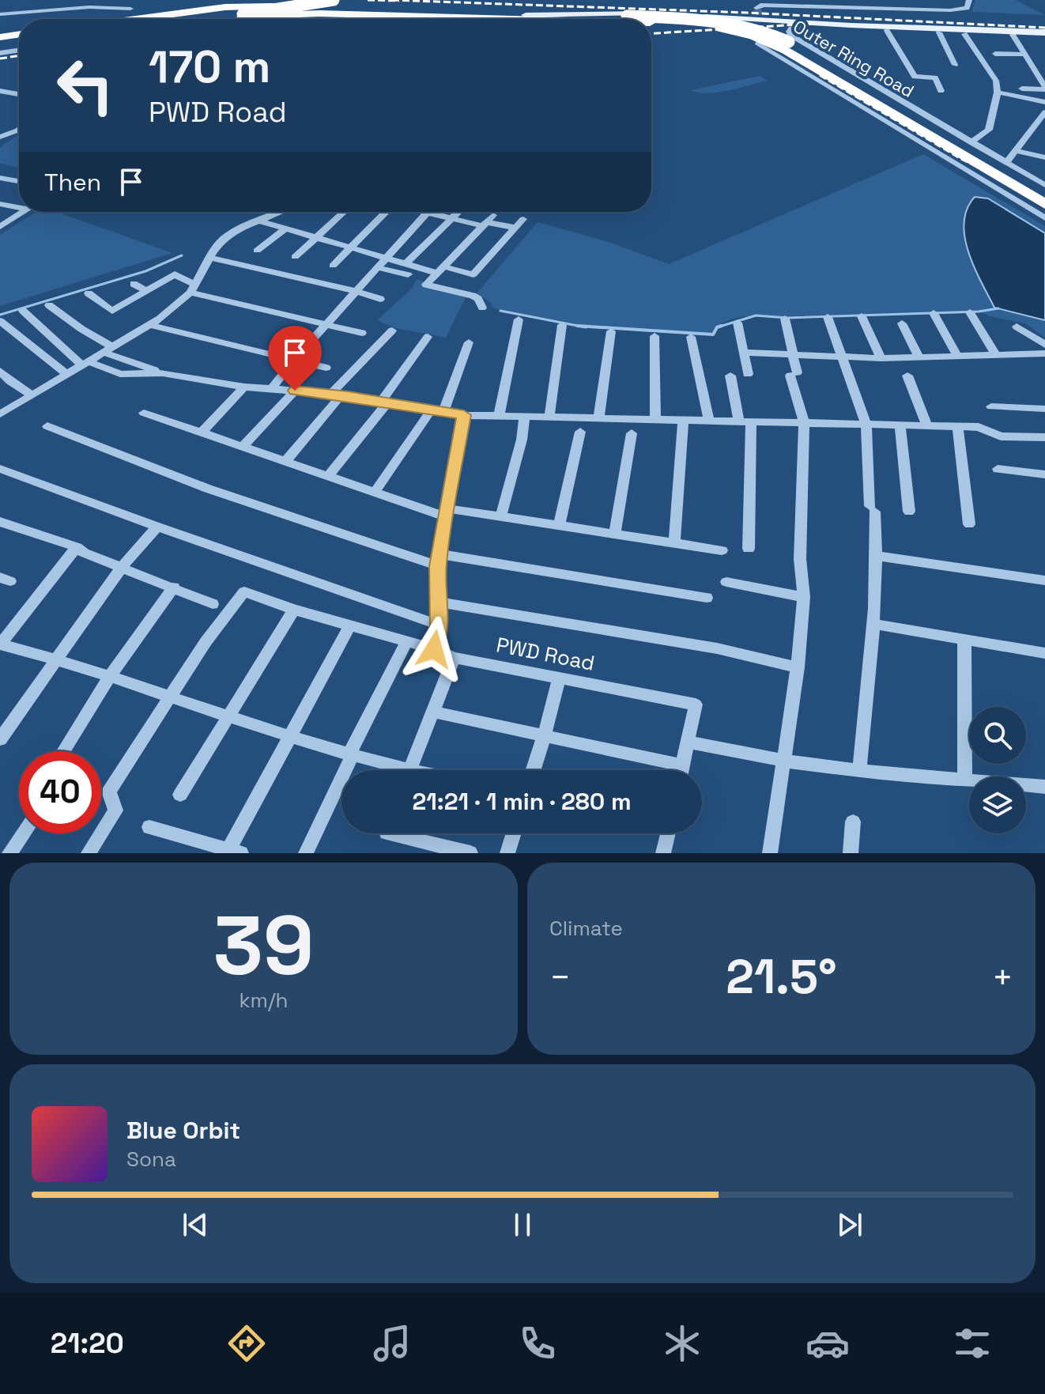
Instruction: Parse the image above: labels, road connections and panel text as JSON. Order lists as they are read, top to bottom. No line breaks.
{"streets":{"highway":["Outer Ring Road"],"street":["PWD Road"]},"page":{"turn":["170 m","PWD Road"],"then":"Then","limit":"40","trip":"21:21 · 1 min · 280 m","tile":[["39","km/h"],"Climate"],"heat":["−","21.5°","+"],"song":["Blue Orbit","Sona"],"tabs":"21:20"}}
